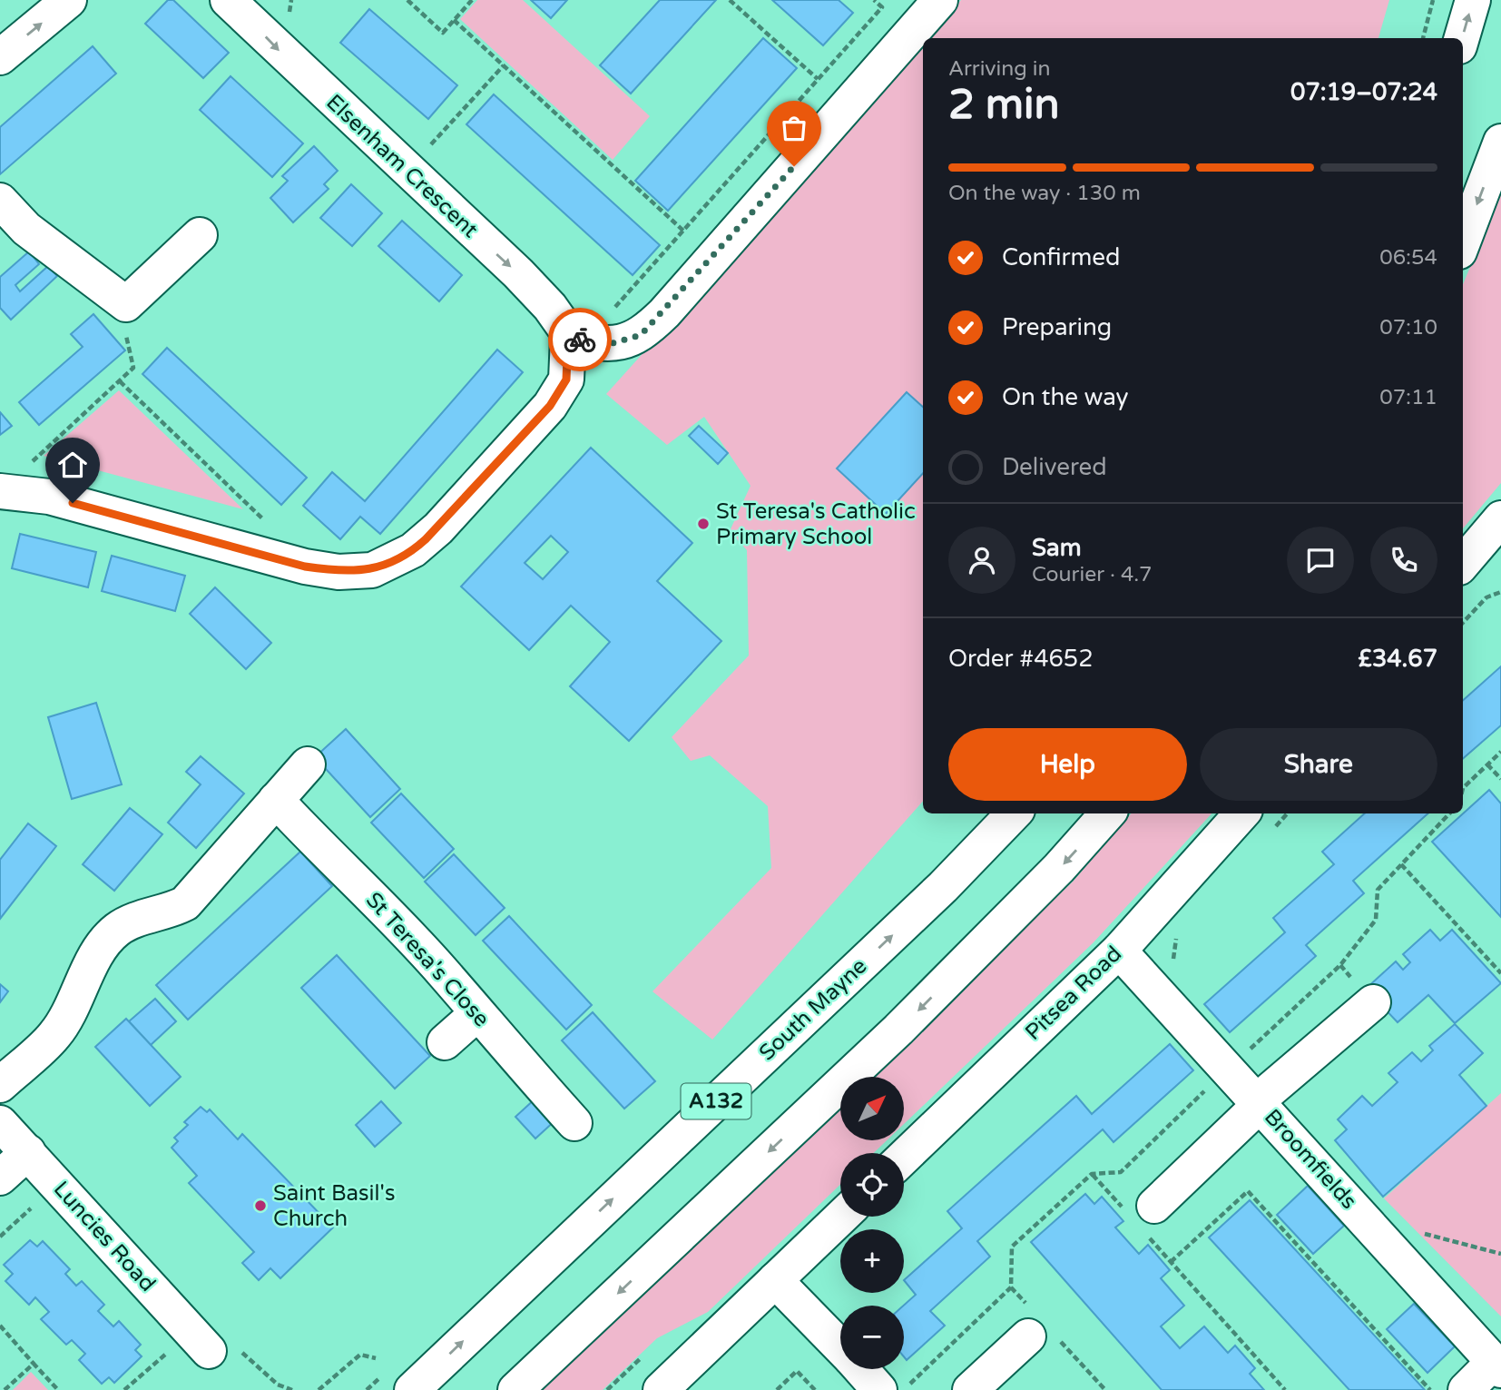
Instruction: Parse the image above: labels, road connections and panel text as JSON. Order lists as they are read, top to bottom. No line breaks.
{"streets":{"street":["Elsenham Crescent","St Teresa's Close","Pitsea Road","South Mayne","A132","Broomfields","Luncies Road"]},"crossings":[["Pitsea Road","Broomfields"]],"one_way":["Elsenham Crescent"],"places":["St Teresa's Catholic Primary School","Saint Basil's Church"],"north":"top right","page":{"heading":["2 min","Arriving in","07:19–07:24"],"panel":["Sam","Courier · 4.7","Order #4652","£34.67"],"bar":"On the way · 130 m","list":[["Confirmed","06:54"],["Preparing","07:10"],["On the way","07:11"],"Delivered"],"buttons":["Help","Share"],"map_buttons":["+","−"]}}
